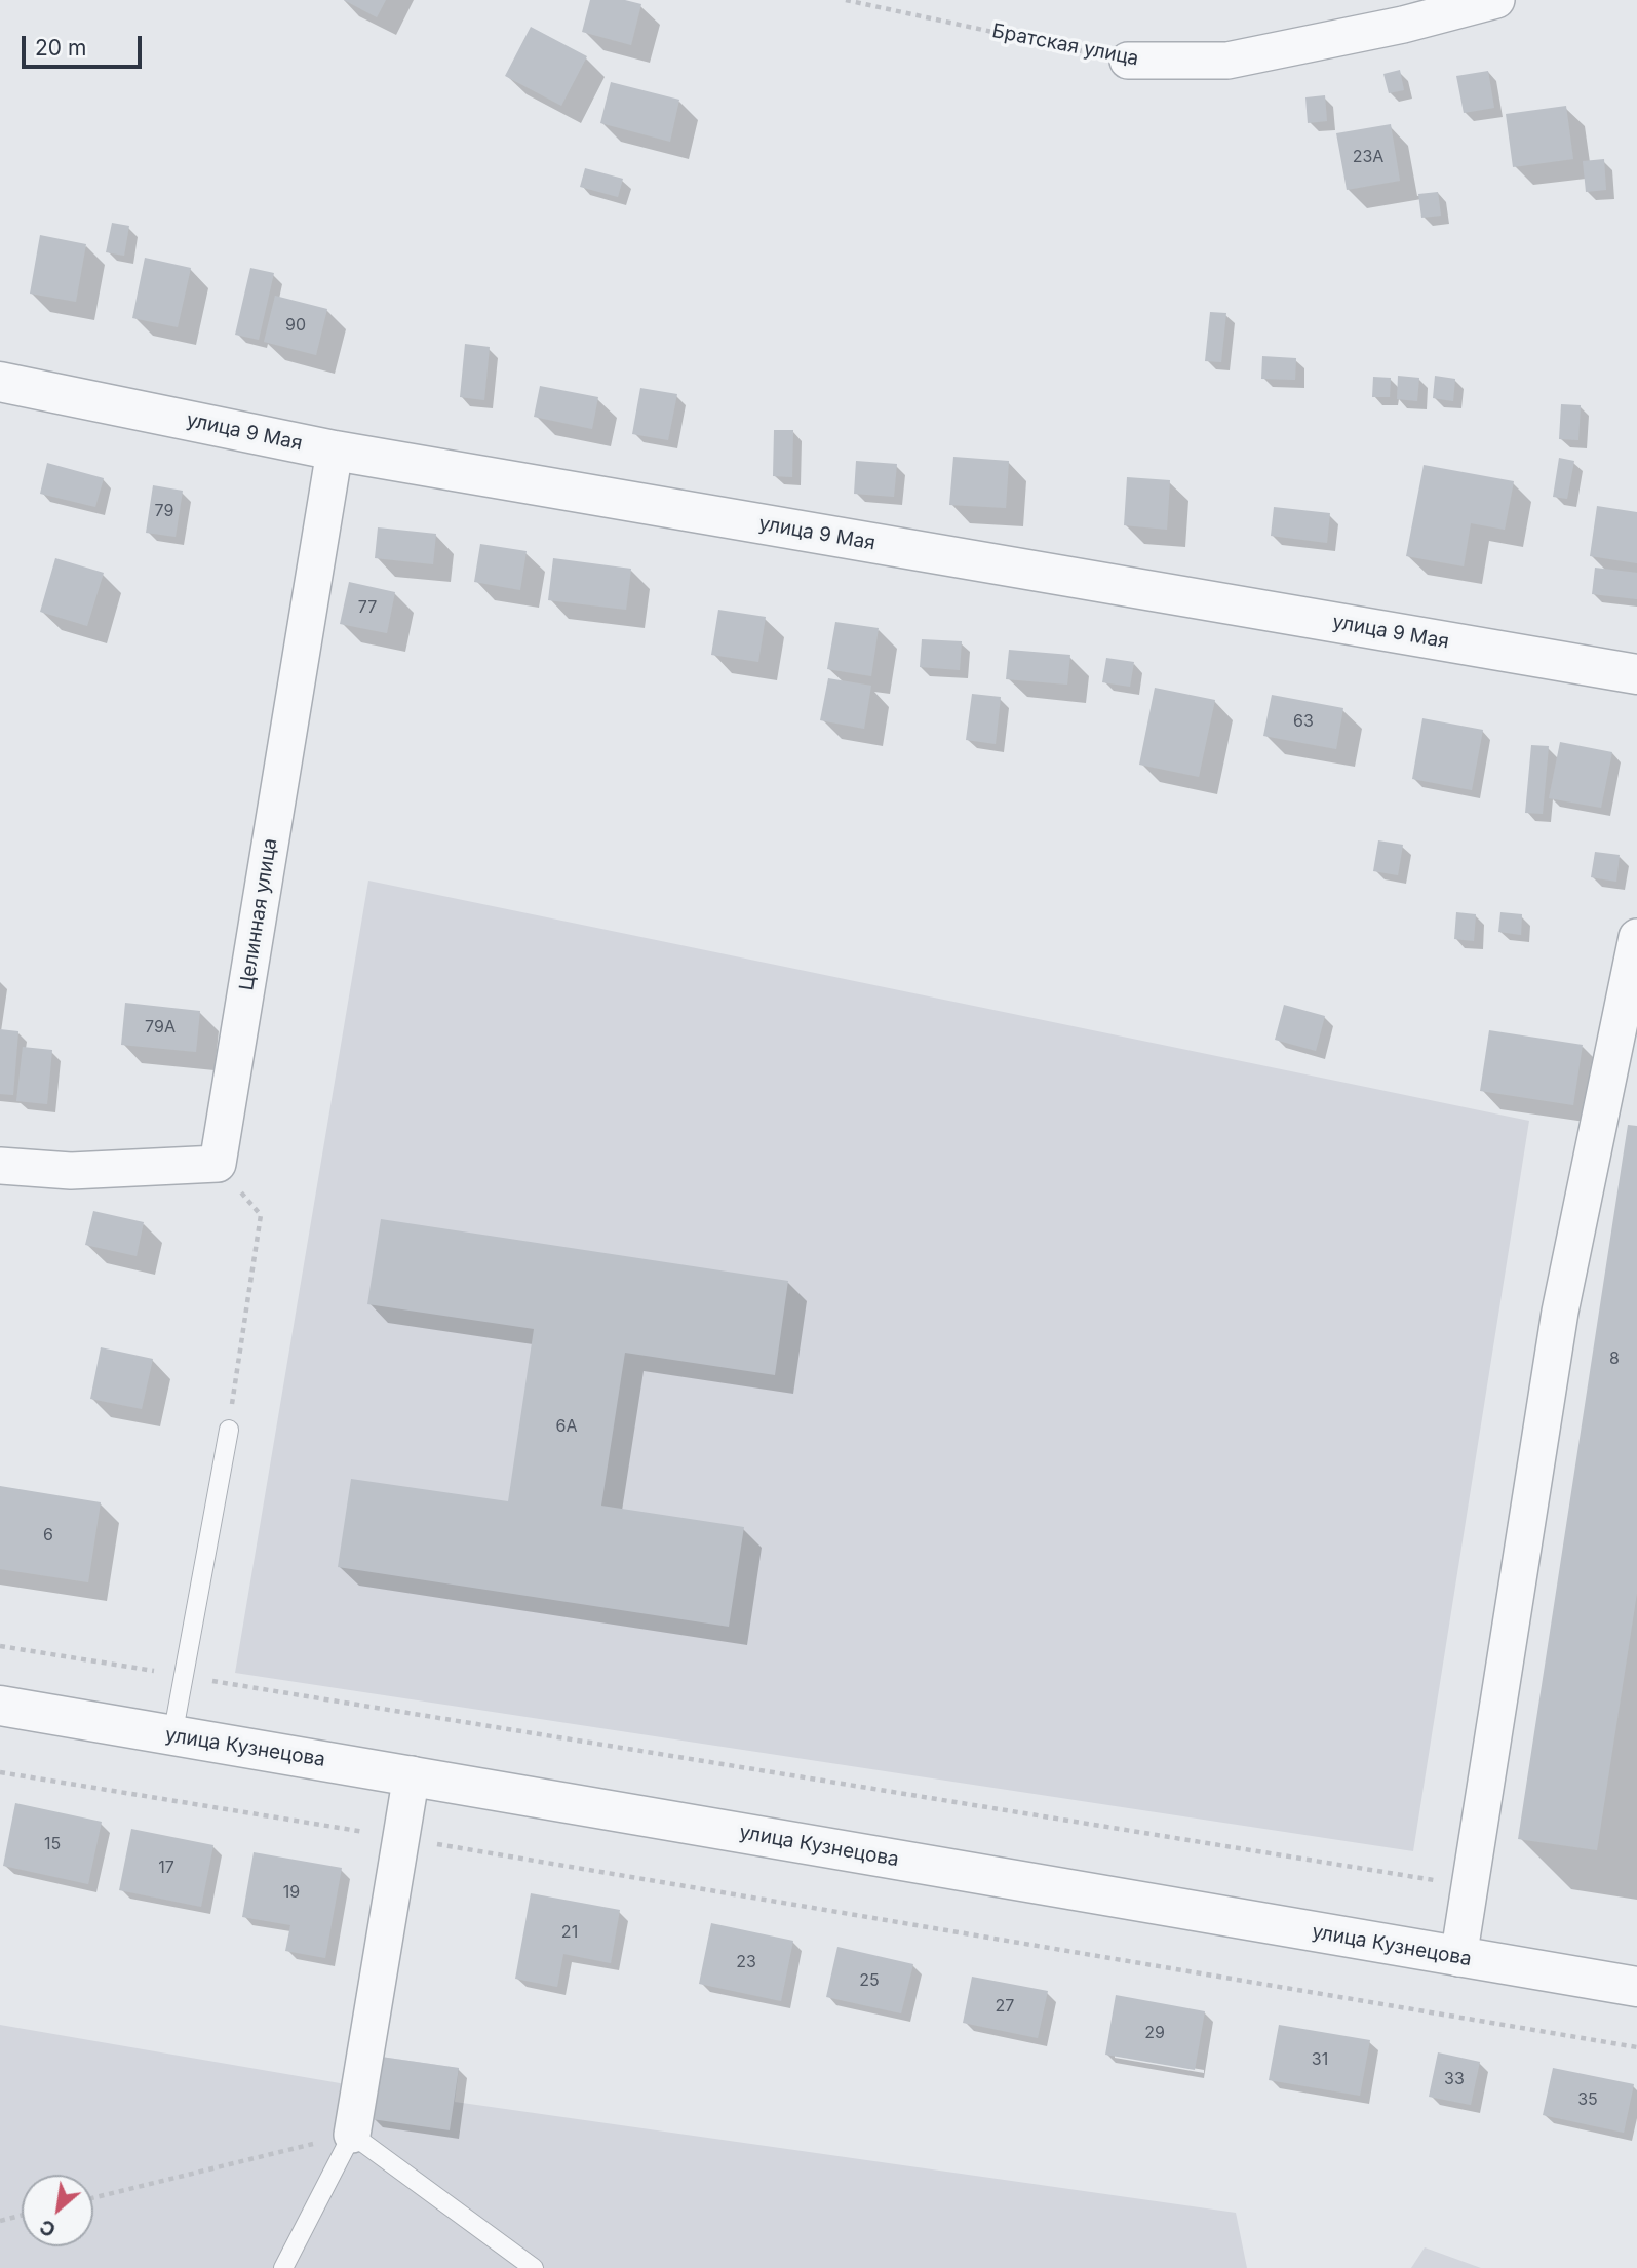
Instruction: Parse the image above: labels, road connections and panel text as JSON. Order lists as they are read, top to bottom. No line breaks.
{"streets":{"street":["Братская улица","улица 9 Мая","Целинная улица","улица Кузнецова"]},"crossings":[["улица 9 Мая","Целинная улица"]],"house_numbers":["23А","90","79","77","63","79А","8","6А","6","15","17","19","21","23","25","27","29","31","33","35"],"scale_bar":"20 m","north":"bottom left"}
